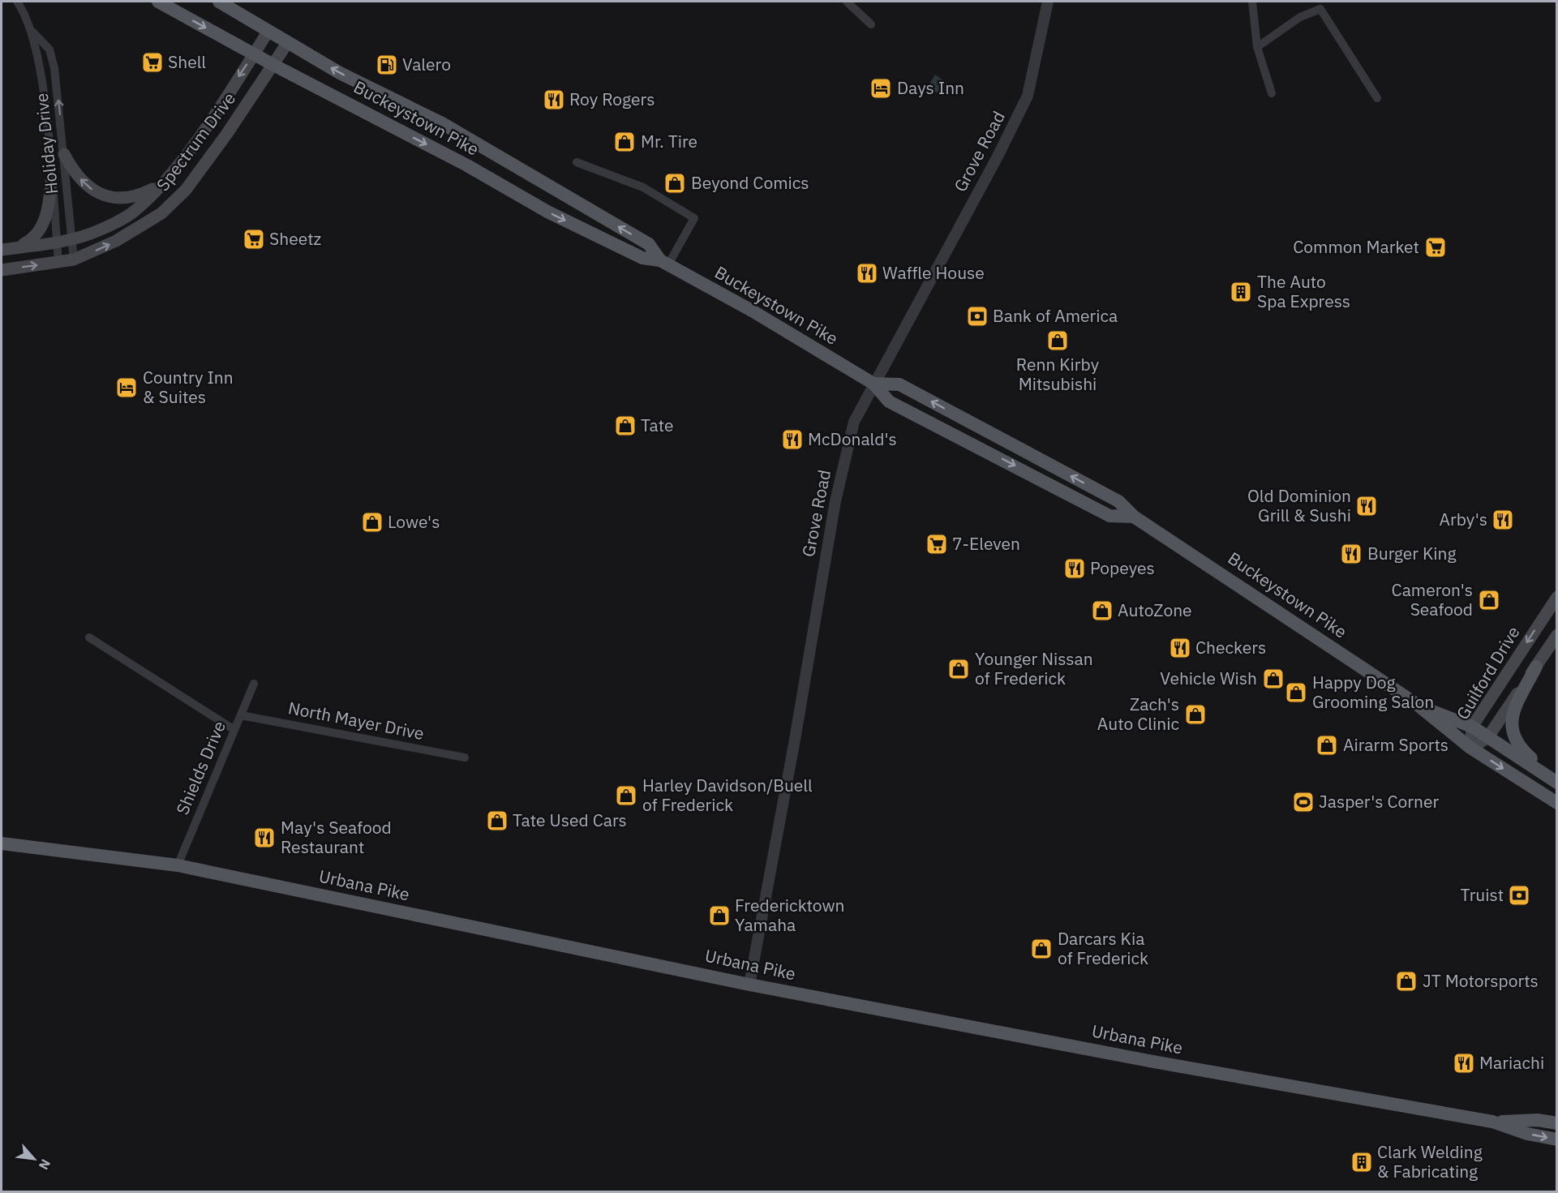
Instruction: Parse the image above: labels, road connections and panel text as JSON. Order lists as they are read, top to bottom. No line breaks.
{"streets":{"main road":["Buckeystown Pike","Spectrum Drive","Guilford Drive","Urbana Pike"],"street":["Holiday Drive","Grove Road","North Mayer Drive","Shields Drive"]},"crossings":[["Buckeystown Pike","Spectrum Drive"],["Buckeystown Pike","Grove Road"],["Buckeystown Pike","Guilford Drive"],["Spectrum Drive","Holiday Drive"],["Grove Road","Urbana Pike"],["North Mayer Drive","Shields Drive"],["Shields Drive","Urbana Pike"]],"places":{"supermarket":["Shell","Sheetz","Common Market","7-Eleven"],"fuel station":["Valero"],"hotel":["Days Inn","Country Inn & Suites"],"restaurant":["Roy Rogers","Waffle House","McDonald's","Old Dominion Grill & Sushi","Arby's","Burger King","Popeyes","Checkers","May's Seafood Restaurant","Mariachi"],"shop":["Mr. Tire","Beyond Comics","Renn Kirby Mitsubishi","Tate","Lowe's","Cameron's Seafood","AutoZone","Younger Nissan of Frederick","Vehicle Wish","Happy Dog Grooming Salon","Zach's Auto Clinic","Airarm Sports","Harley Davidson/Buell of Frederick","Tate Used Cars","Fredericktown Yamaha","Darcars Kia of Frederick","JT Motorsports"],"building":["The Auto Spa Express","Clark Welding & Fabricating"],"bank":["Bank of America","Truist"],"sports":["Jasper's Corner"]},"north":"bottom right"}
